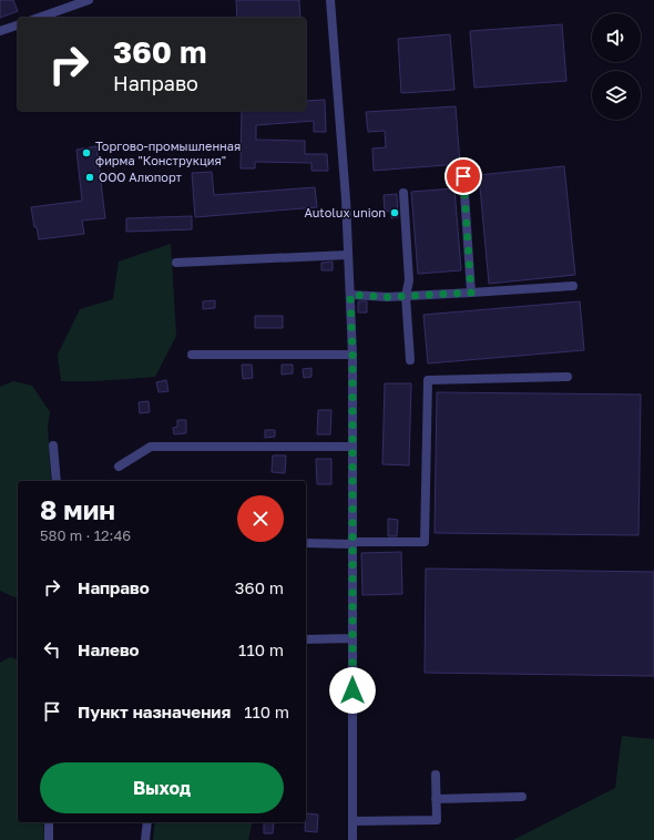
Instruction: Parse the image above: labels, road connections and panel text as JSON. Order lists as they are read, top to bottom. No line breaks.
{"places":["Торгово-промышленная фирма \"Конструкция\"","ООО Алюпорт","Autolux union"],"page":{"turn":["360 m","Направо"],"heading":["8 мин","580 m · 12:46"],"list":[{"name":"Направо","value":"360 m"},{"name":"Налево","value":"110 m"},{"name":"Пункт назначения","value":"110 m"}],"buttons":"Выход"}}
